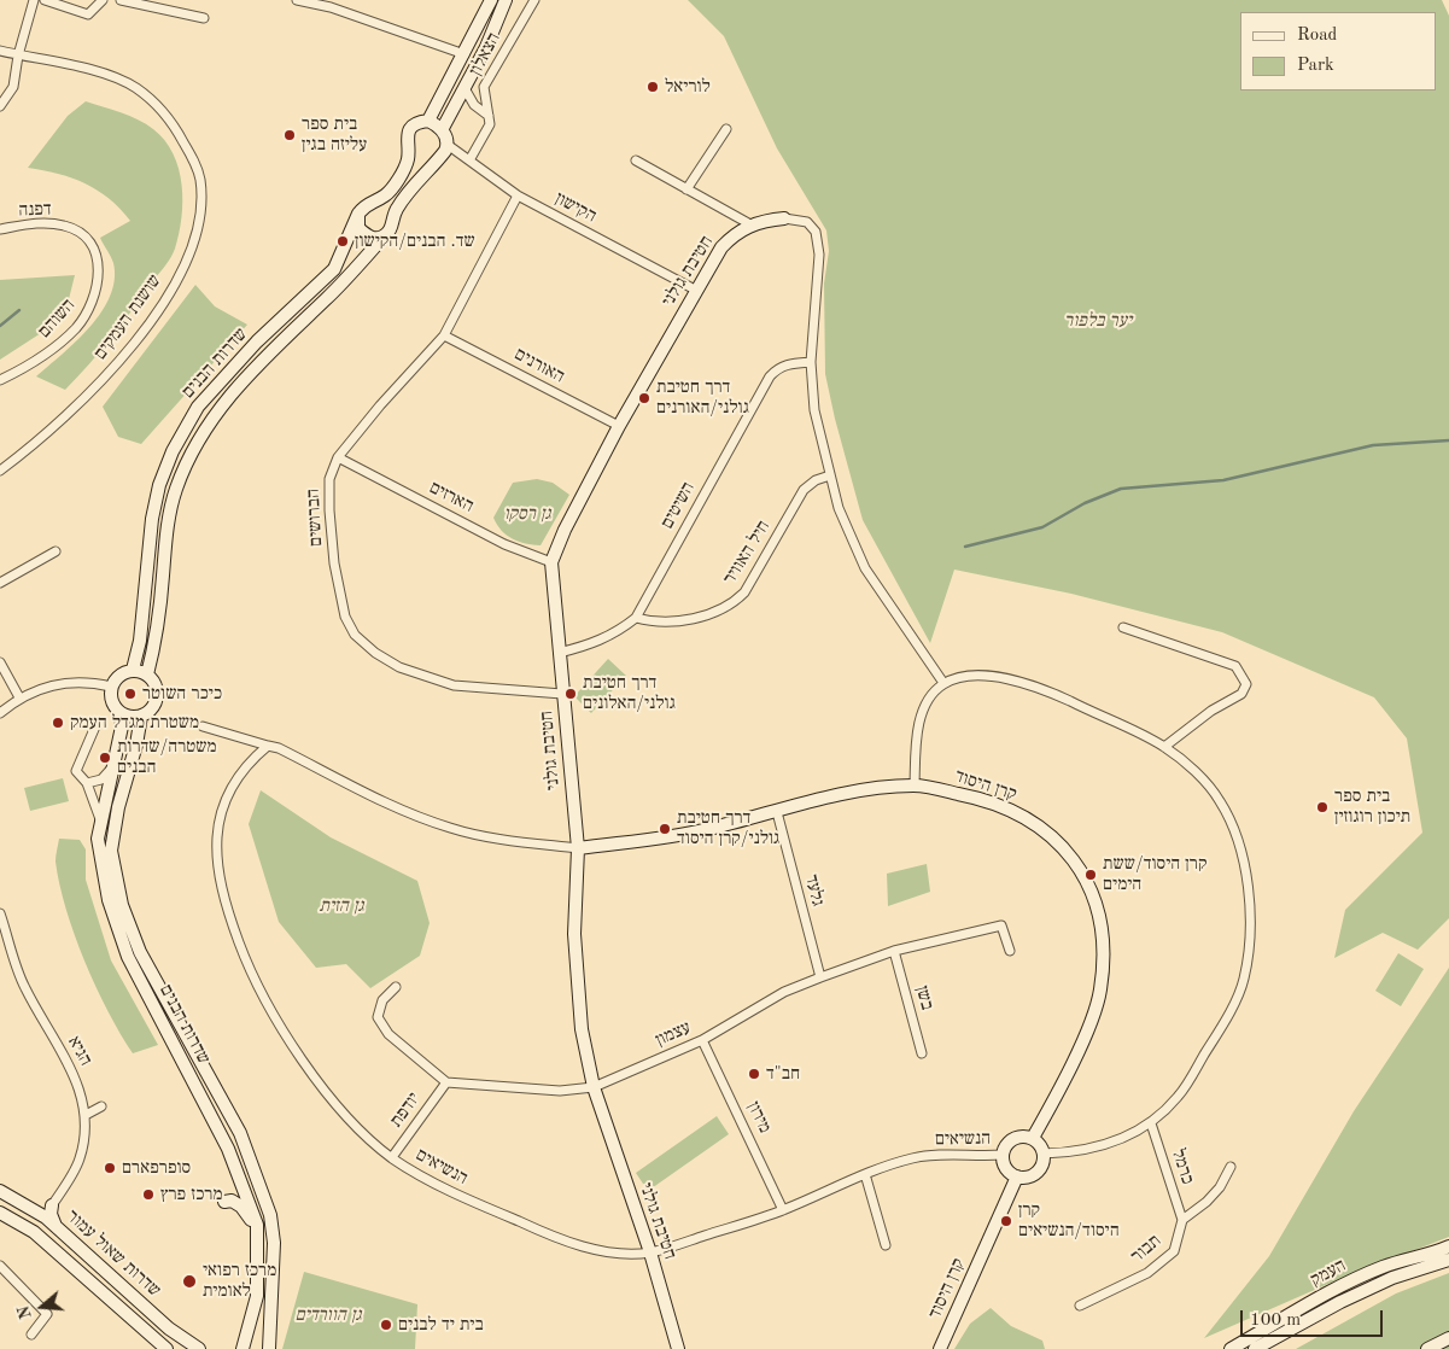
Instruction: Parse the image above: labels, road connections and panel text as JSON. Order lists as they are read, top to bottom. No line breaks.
{"streets":{"main road":["חטיבת גולני","שדרות הבנים","קרן היסוד","שדרות שאול עמור","העמק"],"street":["הצאלון","הקישון","דפנה","שושנת העמקים","השוהם","האורנים","הארזים","השיטים","הברושים","חיל האוויר","גלעד","בשן","עצמון","הגיא","יודפת","מירון","הנשיאים","כרמל","תבור"]},"crossings":[["הצאלון","הקישון"],["הקישון","חטיבת גולני"],["הקישון","שדרות הבנים"],["הקישון","הברושים"],["דפנה","השוהם"],["חטיבת גולני","האורנים"],["חטיבת גולני","הארזים"],["חטיבת גולני","השיטים"],["חטיבת גולני","הברושים"],["חטיבת גולני","קרן היסוד"],["חטיבת גולני","עצמון"],["חטיבת גולני","הנשיאים"],["האורנים","הברושים"],["הארזים","הברושים"],["השיטים","חיל האוויר"],["קרן היסוד","גלעד"],["קרן היסוד","הנשיאים"],["גלעד","עצמון"],["בשן","עצמון"],["עצמון","יודפת"],["עצמון","מירון"],["יודפת","הנשיאים"],["מירון","הנשיאים"],["כרמל","תבור"]],"parks":["יער בלפור","גן רסקו","גן הזית","גן הוורדים"],"places":["לוריאל","בית ספר עליזה בגין","שד. הבנים/הקישון","דרך חטיבת גולני/האורנים","כיכר השוטר","דרך חטיבת גולני/האלונים","משטרת מגדל העמק","משטרה/שדרות הבנים","בית ספר תיכון רוגוזין","דרך חטיבת גולני/קרן היסוד","קרן היסוד/ששת הימים","חב\"ד","סופרפארם","מרכז פרץ","קרן היסוד/הנשיאים","מרכז רפואי לאומית","בית יד לבנים"],"legend":["Road","Park"],"scale_bar":"100 m","north":"left"}
